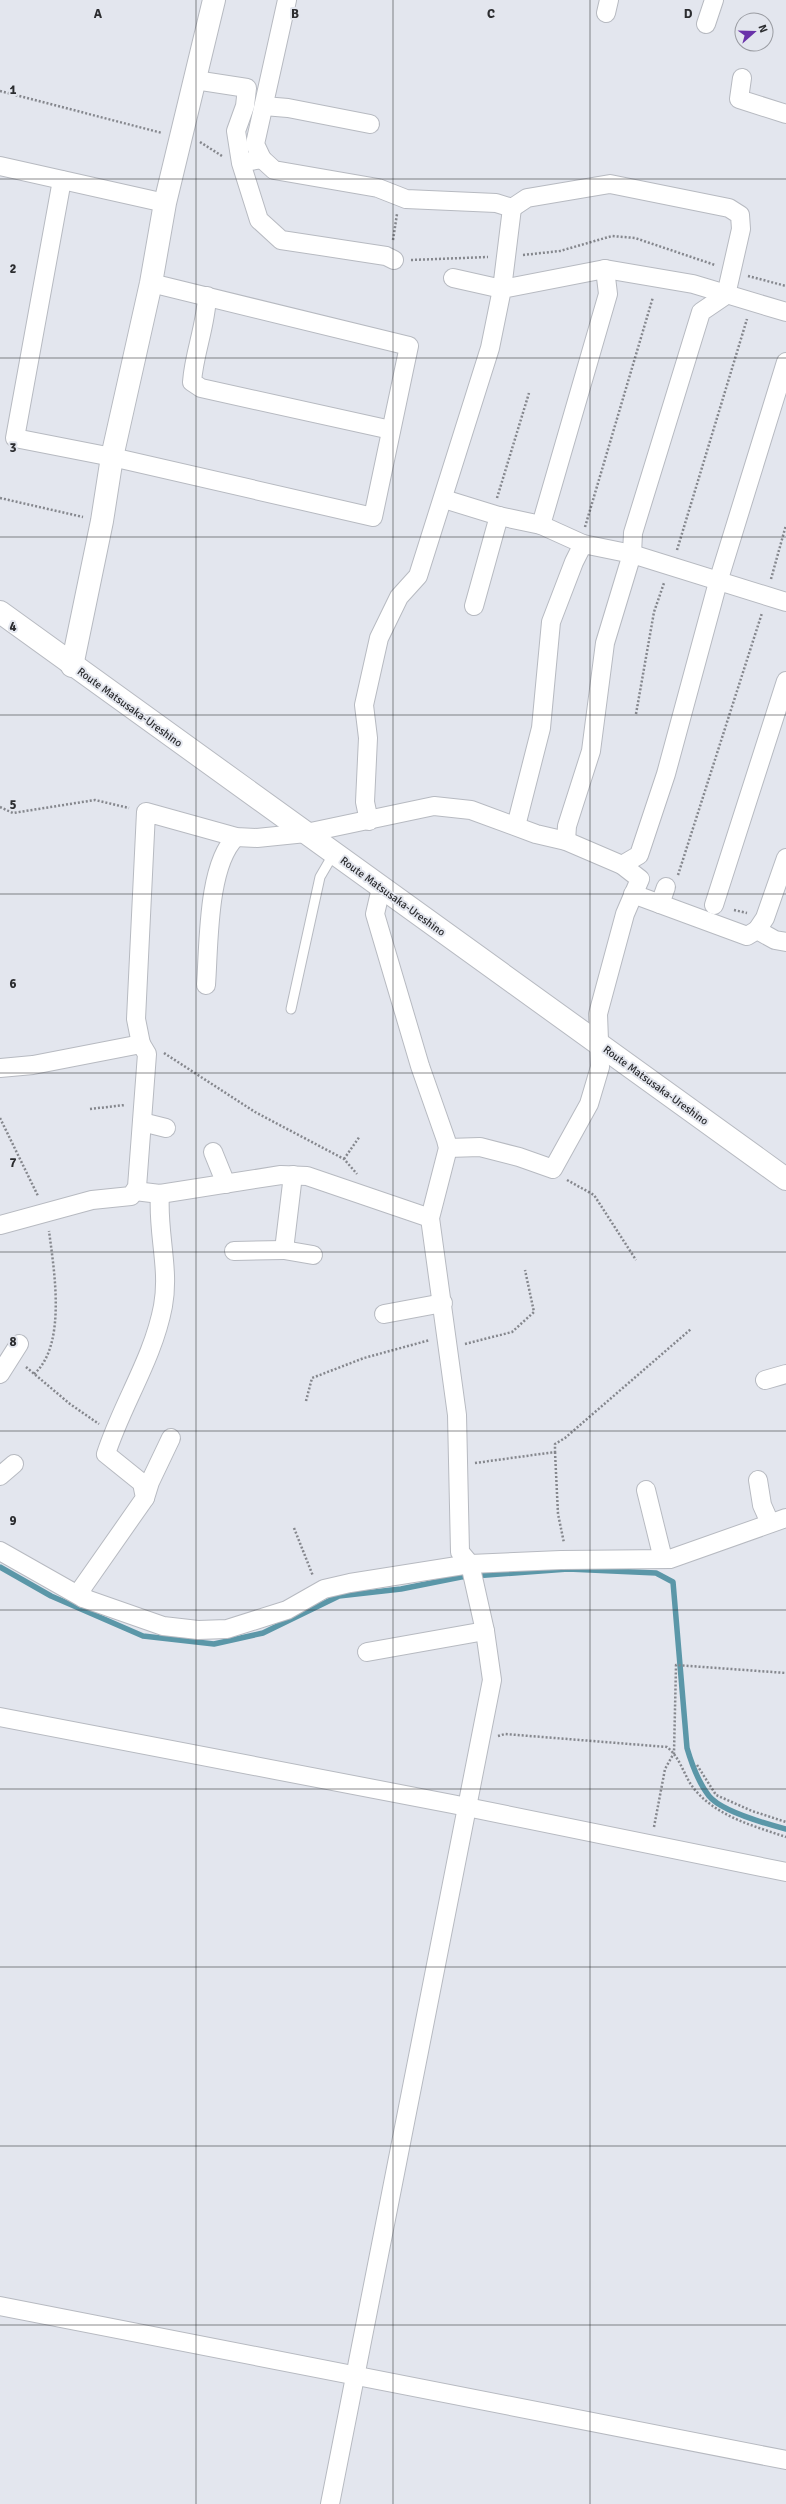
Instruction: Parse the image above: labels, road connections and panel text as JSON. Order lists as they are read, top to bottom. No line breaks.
{"streets":{"main road":["Route Matsusaka-Ureshino"]},"north":"right","grid":{"columns":["A","B","C","D"],"rows":["1","2","3","4","5","6","7","8","9"]}}
